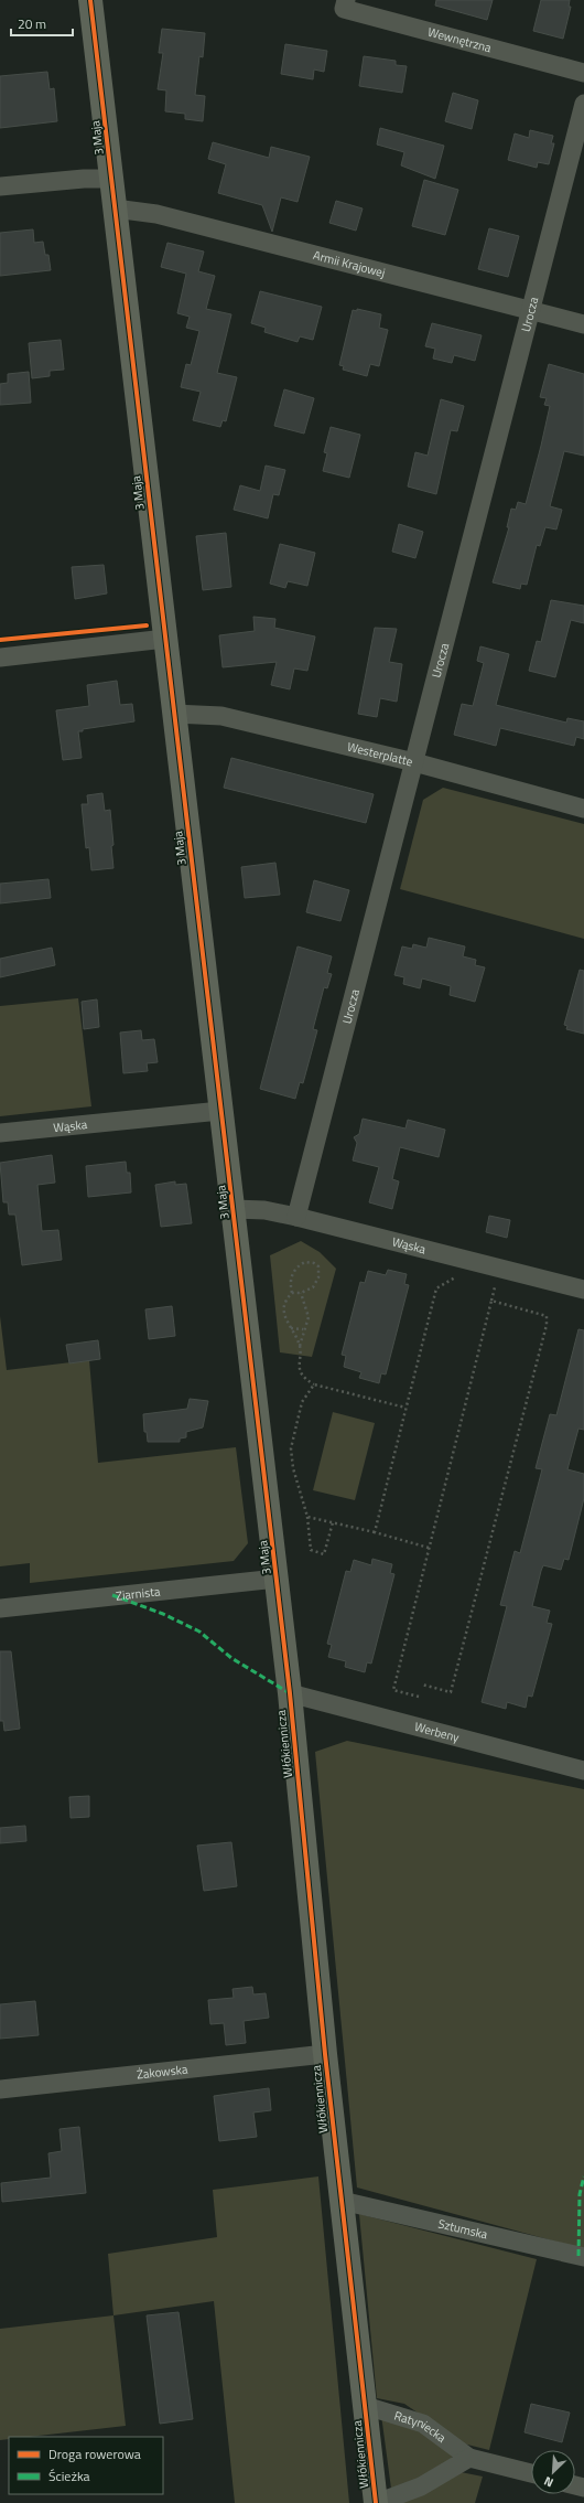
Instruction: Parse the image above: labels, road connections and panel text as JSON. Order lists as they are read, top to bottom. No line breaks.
{"streets":{"street":["Wewnętrzna","3 Maja","Armii Krajowej","Urocza","Westerplatte","Wąska","Ziarnista","Werbeny","Włókiennicza","Żakowska","Sztumska","Ratyniecka"]},"crossings":[["3 Maja","Armii Krajowej"],["3 Maja","Westerplatte"],["3 Maja","Wąska"],["3 Maja","Ziarnista"],["3 Maja","Werbeny"],["3 Maja","Włókiennicza"],["Armii Krajowej","Urocza"],["Urocza","Westerplatte"],["Urocza","Wąska"],["Werbeny","Włókiennicza"],["Włókiennicza","Żakowska"],["Włókiennicza","Sztumska"],["Włókiennicza","Ratyniecka"]],"legend":["Droga rowerowa","Ścieżka"],"scale_bar":"20 m","north":"bottom left"}
